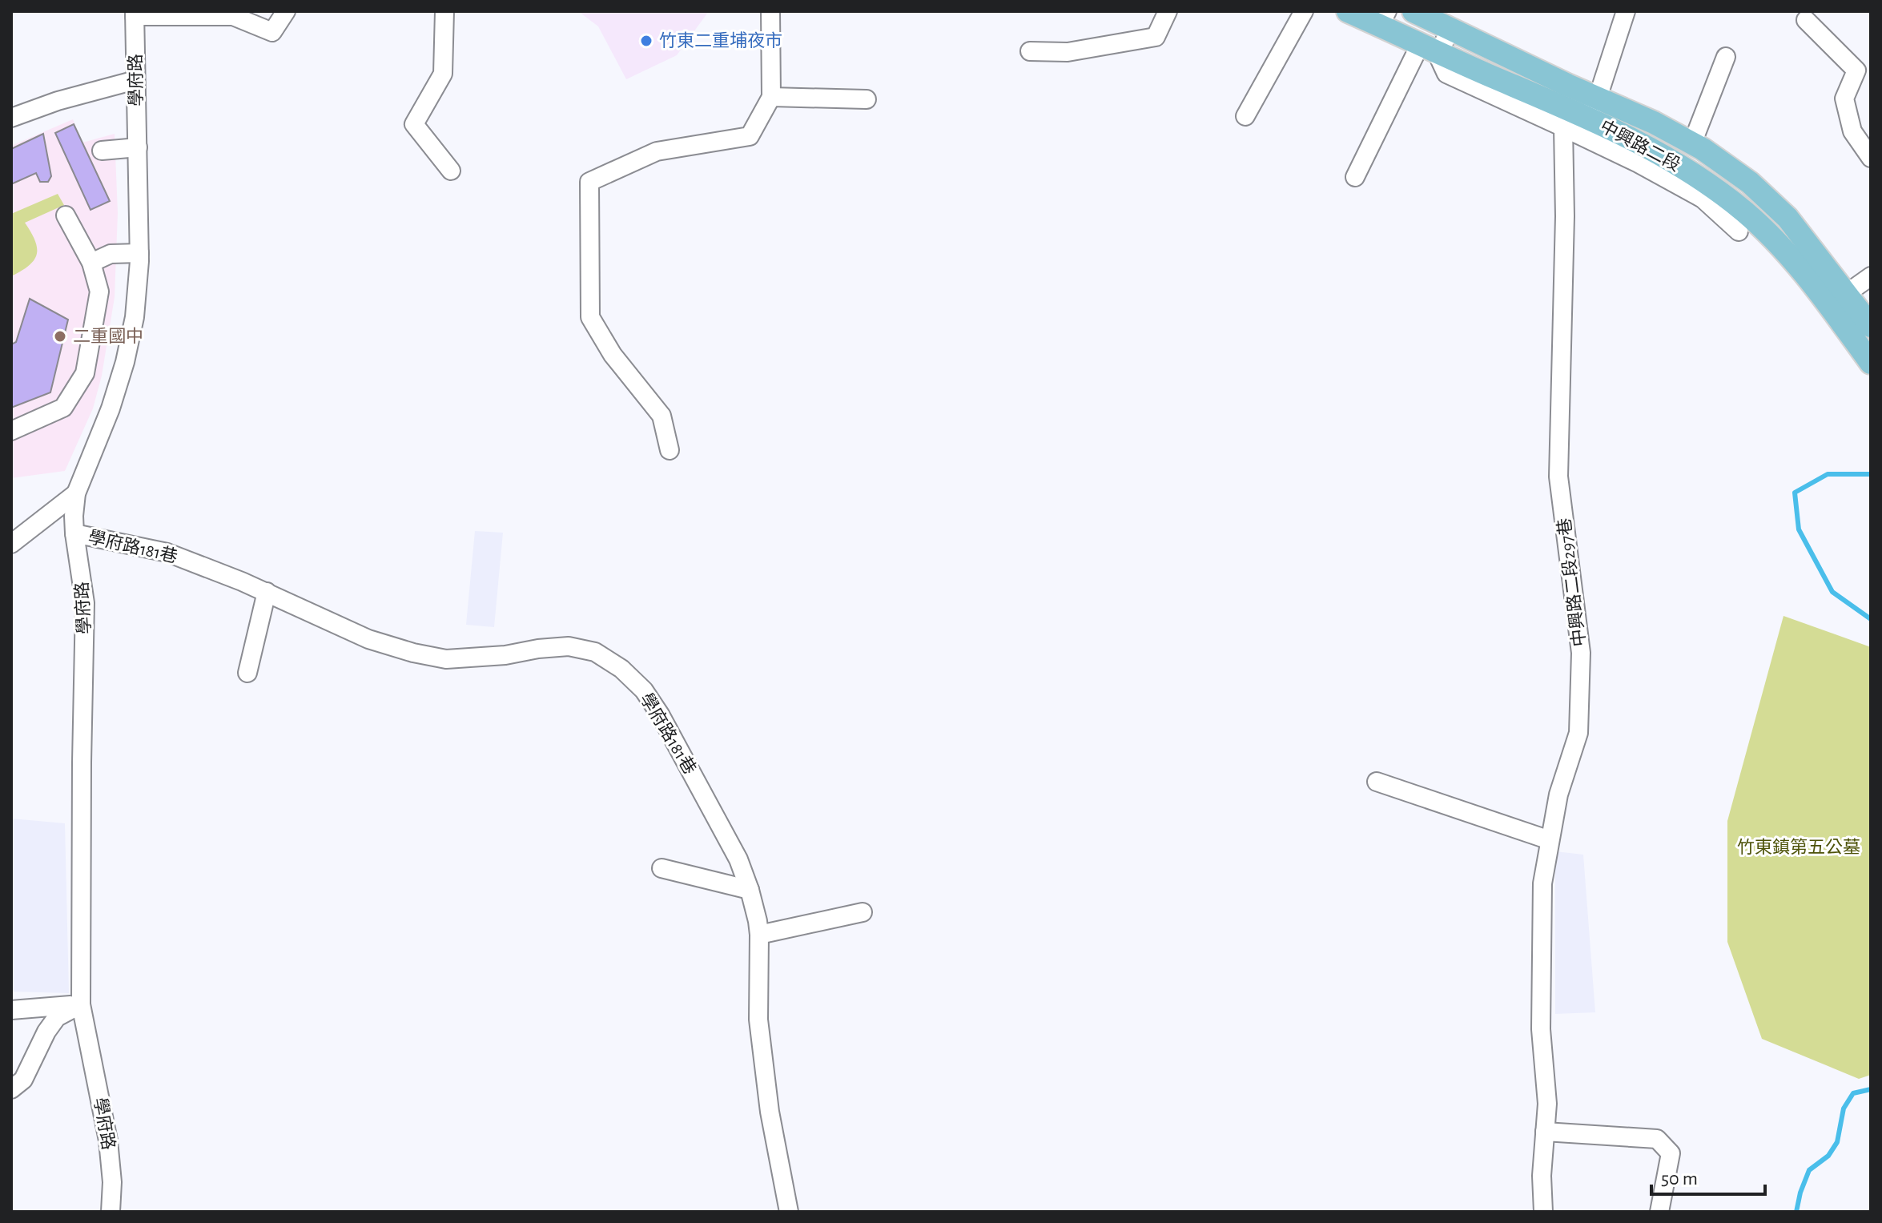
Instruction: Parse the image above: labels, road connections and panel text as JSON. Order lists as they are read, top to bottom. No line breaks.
{"streets":{"main road":["中興路二段"],"street":["學府路","學府路181巷","中興路二段297巷"]},"crossings":[["學府路","學府路181巷"]],"parks":["竹東鎮第五公墓"],"places":["竹東二重埔夜市","二重國中"],"scale_bar":"50 m"}
